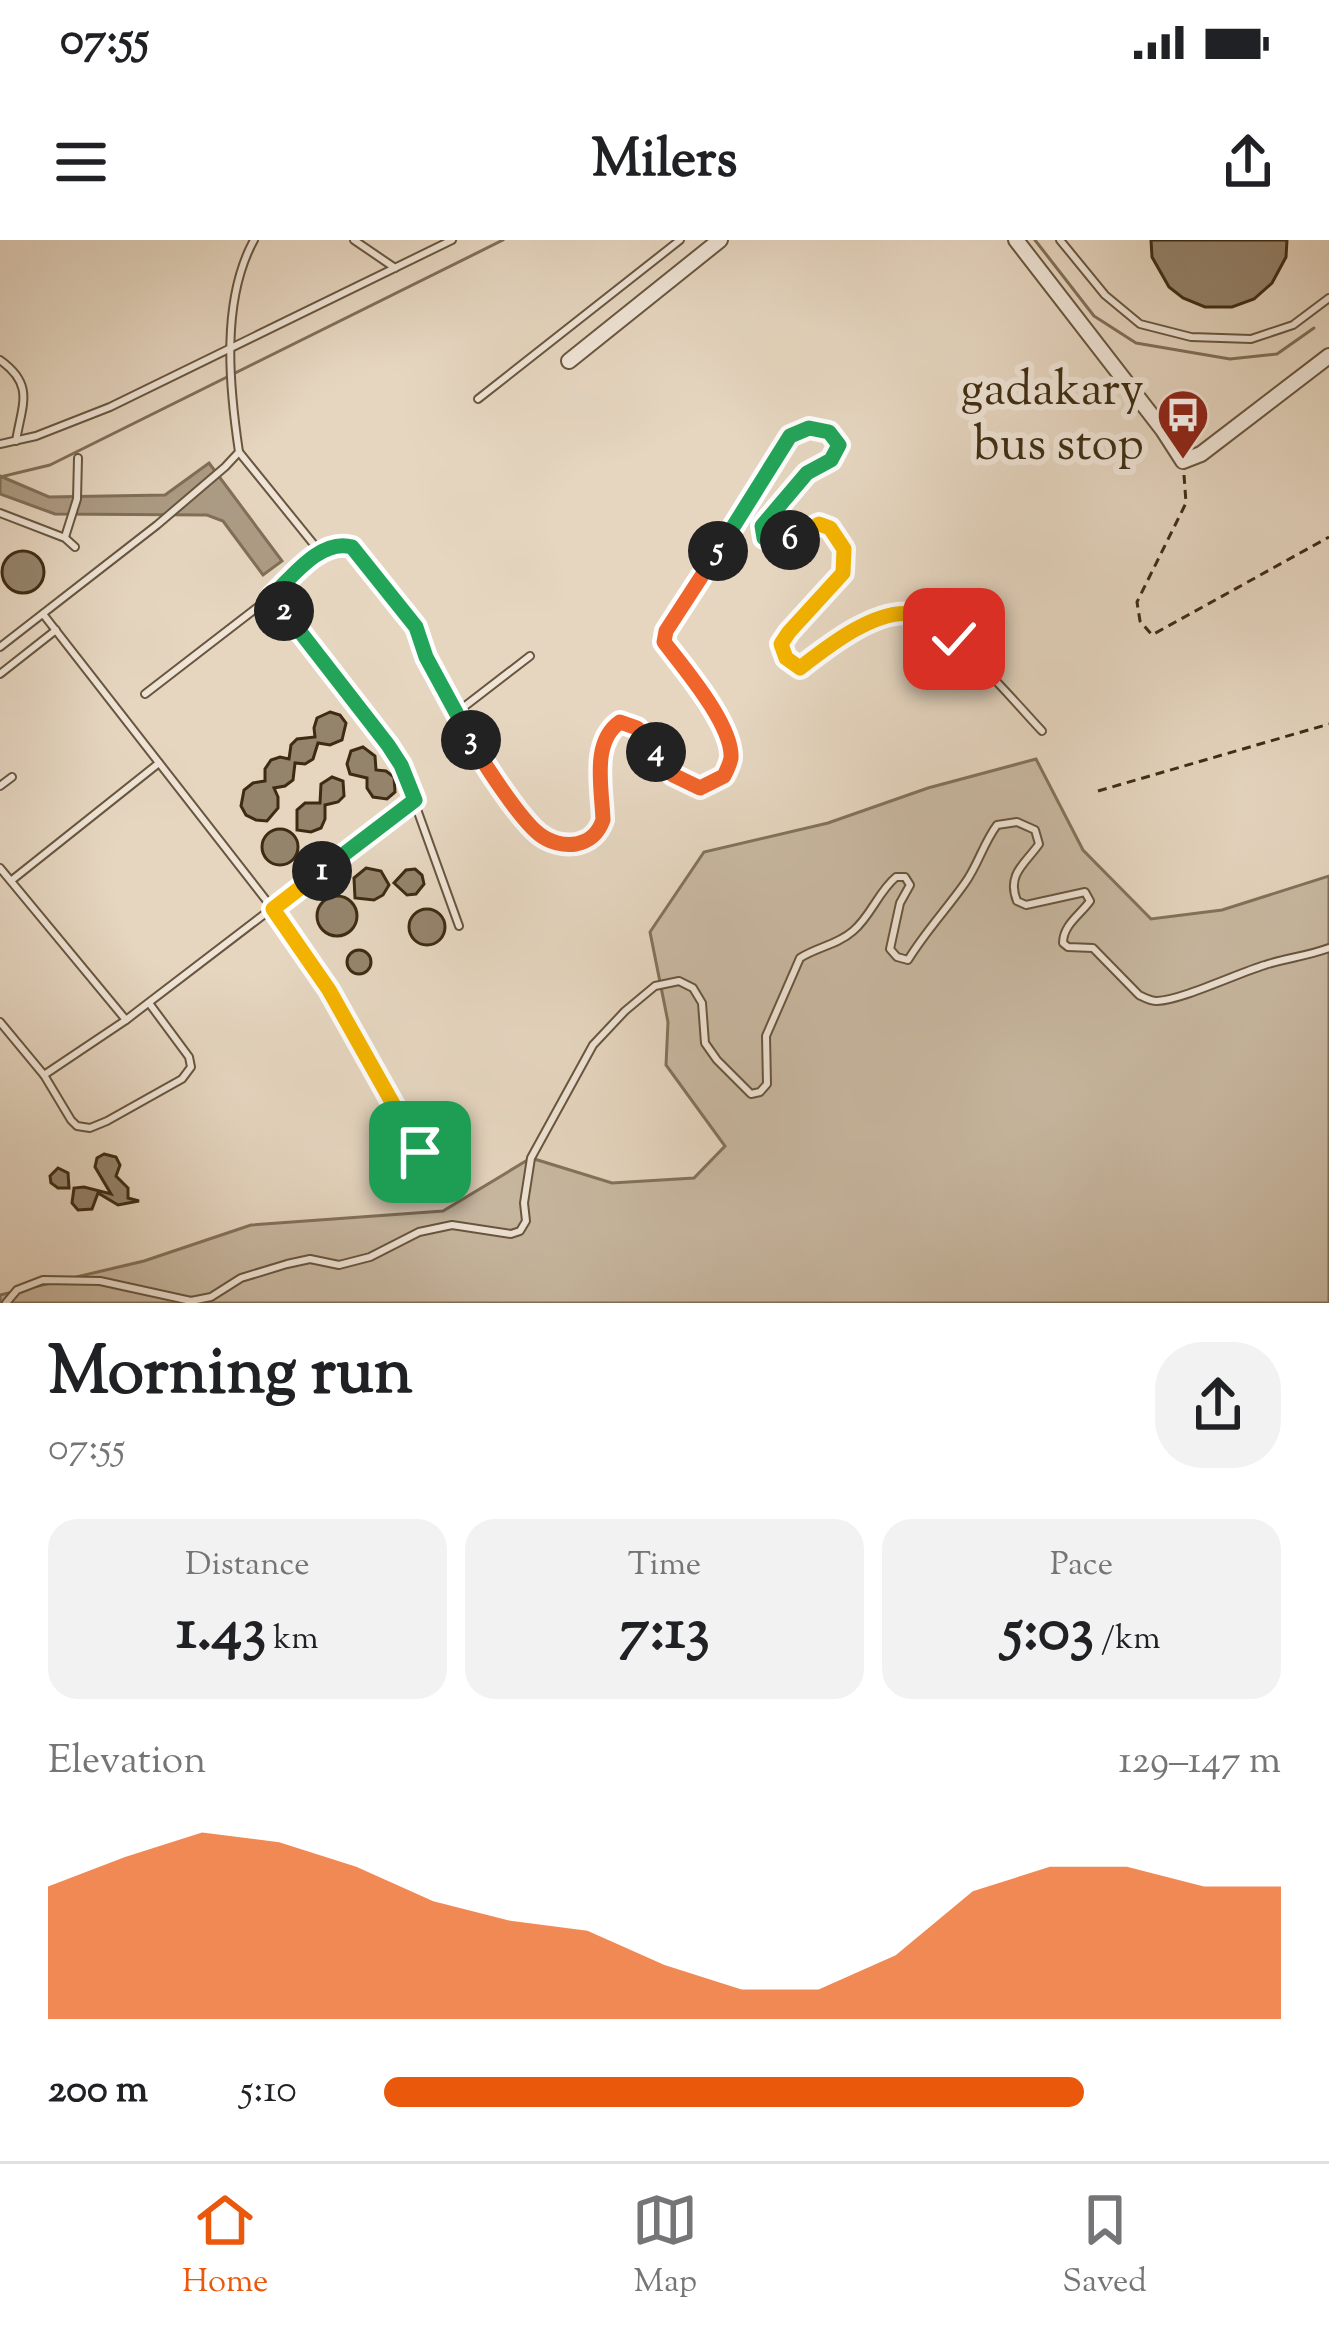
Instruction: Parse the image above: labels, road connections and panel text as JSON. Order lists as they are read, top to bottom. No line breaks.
{"places":{"bus stop":["gadakary bus stop"]},"page":{"status":"07:55","header":"Milers","pins":["6","5","2","3","4","1"],"heading":["Morning run","07:55"],"stats":[["Distance","1.43 km"],["Time","7:13"],["Pace","5:03 /km"]],"chart":["Elevation","129–147 m"],"list":[{"name":"200 m","note":"5:10"}],"tabs":["Home","Map","Saved"]}}
